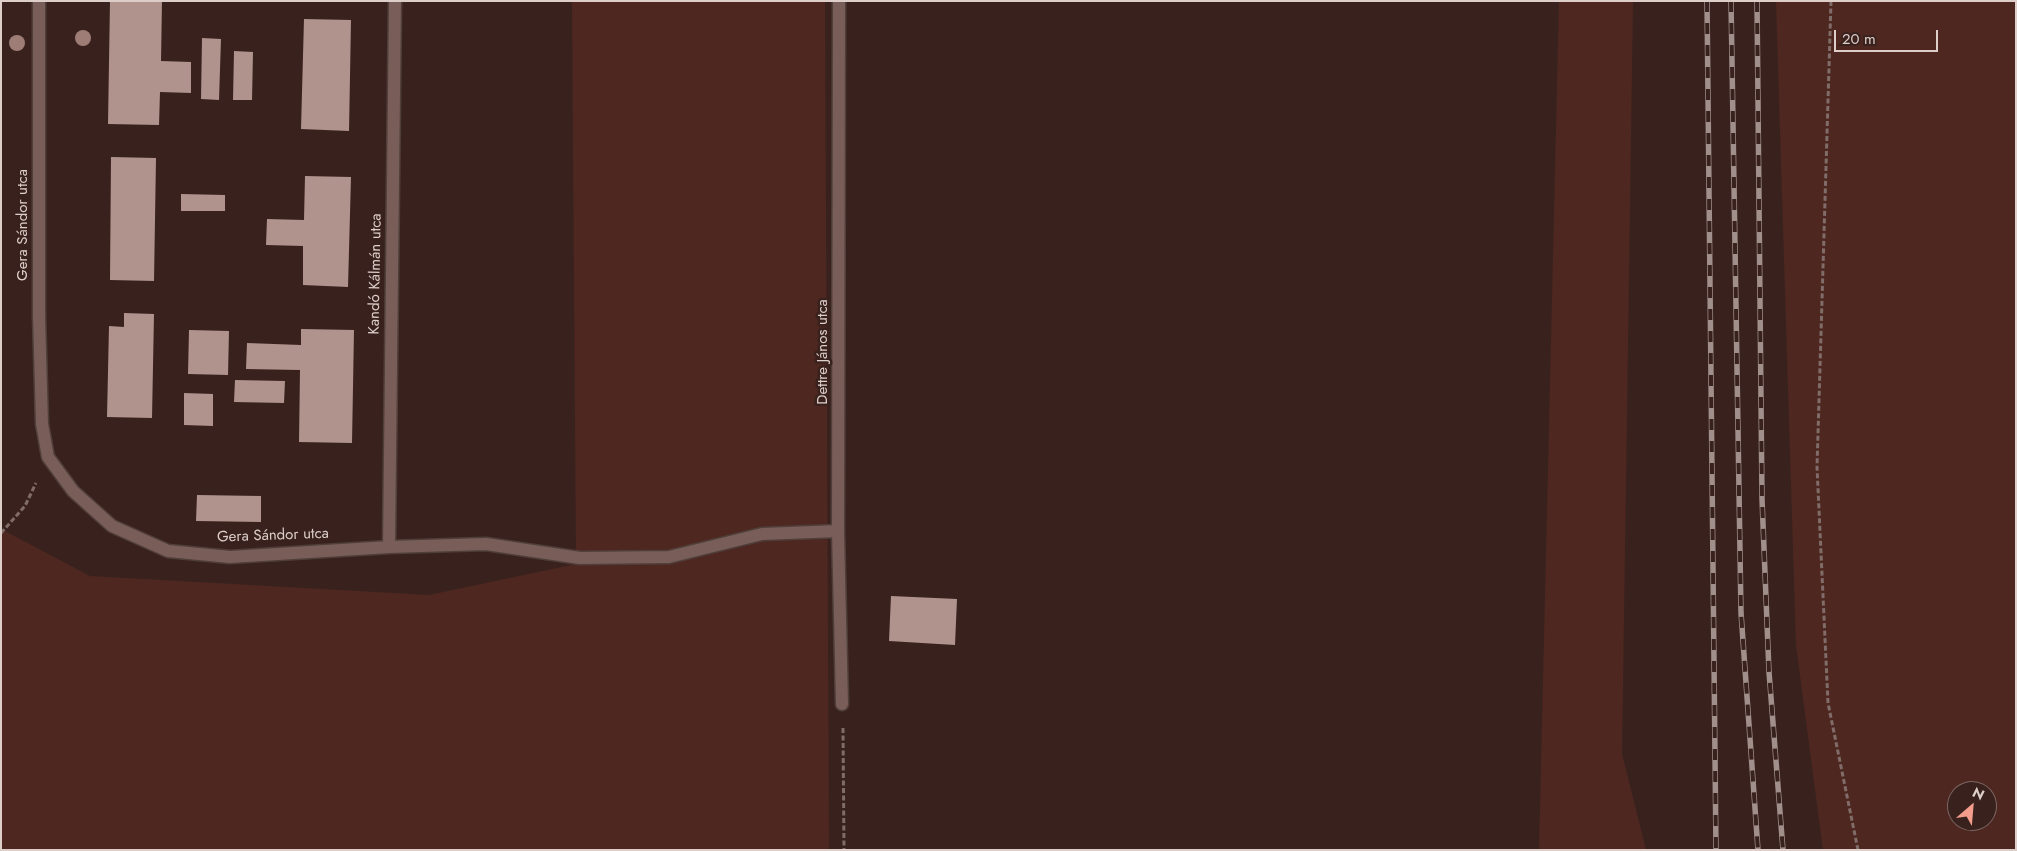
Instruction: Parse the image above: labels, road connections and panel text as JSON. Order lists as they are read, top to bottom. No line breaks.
{"streets":{"street":["Gera Sándor utca","Kandó Kálmán utca","Dettre János utca"]},"crossings":[["Gera Sándor utca","Kandó Kálmán utca"],["Gera Sándor utca","Dettre János utca"]],"scale_bar":"20 m","north":"top right"}
